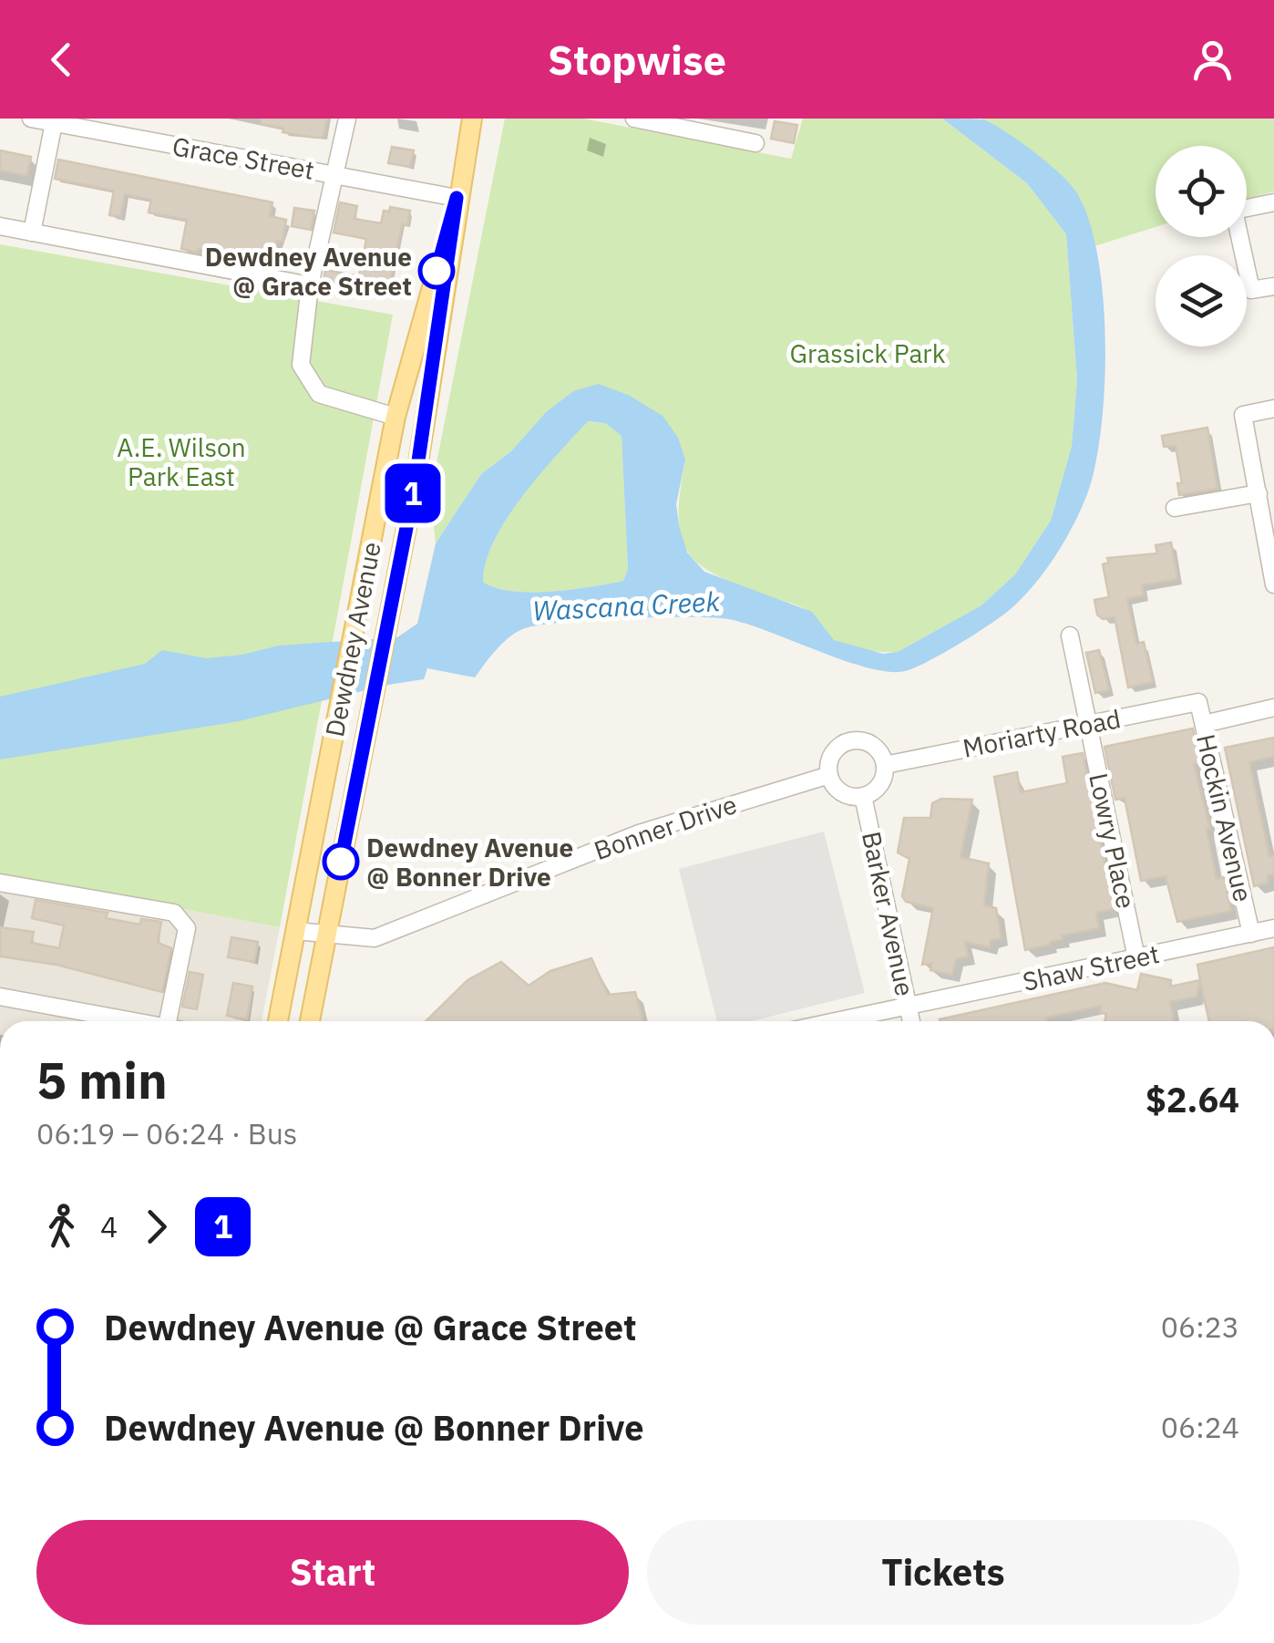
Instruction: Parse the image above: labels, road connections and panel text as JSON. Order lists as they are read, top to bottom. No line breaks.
{"streets":{"main road":["Dewdney Avenue"],"street":["Grace Street","Moriarty Road","Hockin Avenue","Bonner Drive","Lowry Place","Barker Avenue","Shaw Street"]},"crossings":[["Grace Street","Dewdney Avenue"],["Dewdney Avenue","Bonner Drive"],["Moriarty Road","Hockin Avenue"],["Moriarty Road","Bonner Drive"],["Moriarty Road","Lowry Place"],["Moriarty Road","Barker Avenue"],["Hockin Avenue","Shaw Street"],["Bonner Drive","Barker Avenue"],["Lowry Place","Shaw Street"],["Barker Avenue","Shaw Street"]],"water":["Wascana Creek"],"parks":["Grassick Park","A.E. Wilson Park East"],"places":["Dewdney Avenue @ Grace Street","Dewdney Avenue @ Bonner Drive"],"lines":["bus line 1"],"page":{"header":"Stopwise","on_map":"1","heading":["5 min","06:19 – 06:24 · Bus","$2.64"],"legs":["4","1"],"list":[{"name":"Dewdney Avenue @ Grace Street","value":"06:23"},{"name":"Dewdney Avenue @ Bonner Drive","value":"06:24"}],"buttons":["Start","Tickets"]}}
